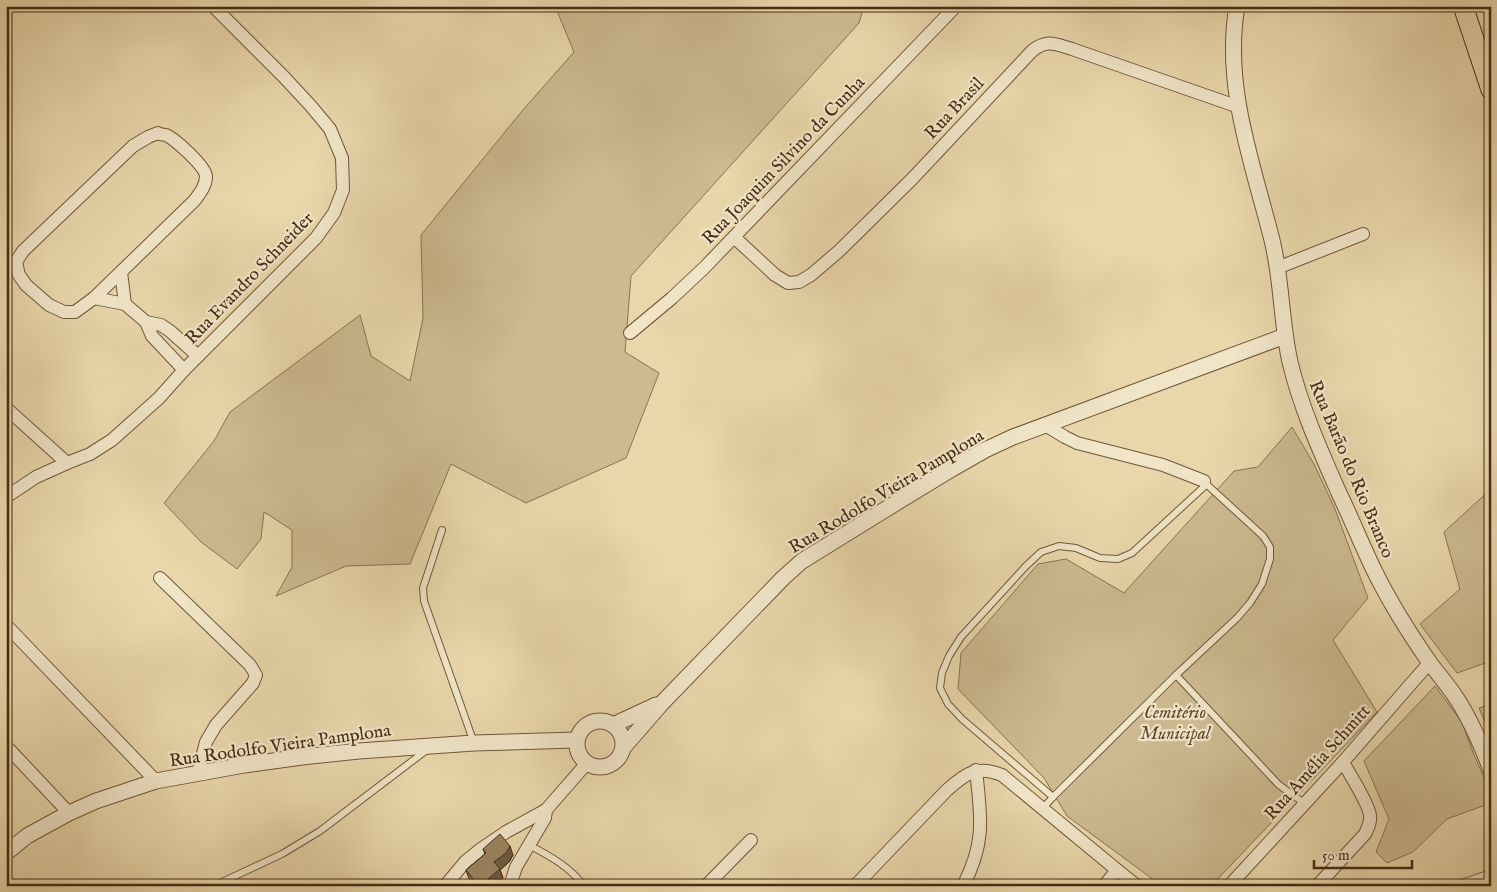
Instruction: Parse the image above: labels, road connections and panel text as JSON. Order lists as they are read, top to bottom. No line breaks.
{"streets":{"street":["Rua Brasil","Rua Joaquim Silvino da Cunha","Rua Evandro Schneider","Rua Barão do Rio Branco","Rua Rodolfo Vieira Pamplona","Rua Amélia Schmitt"]},"crossings":[["Rua Brasil","Rua Joaquim Silvino da Cunha"],["Rua Brasil","Rua Barão do Rio Branco"],["Rua Barão do Rio Branco","Rua Rodolfo Vieira Pamplona"],["Rua Barão do Rio Branco","Rua Amélia Schmitt"]],"parks":["Cemitério Municipal"],"scale_bar":"50 m"}
